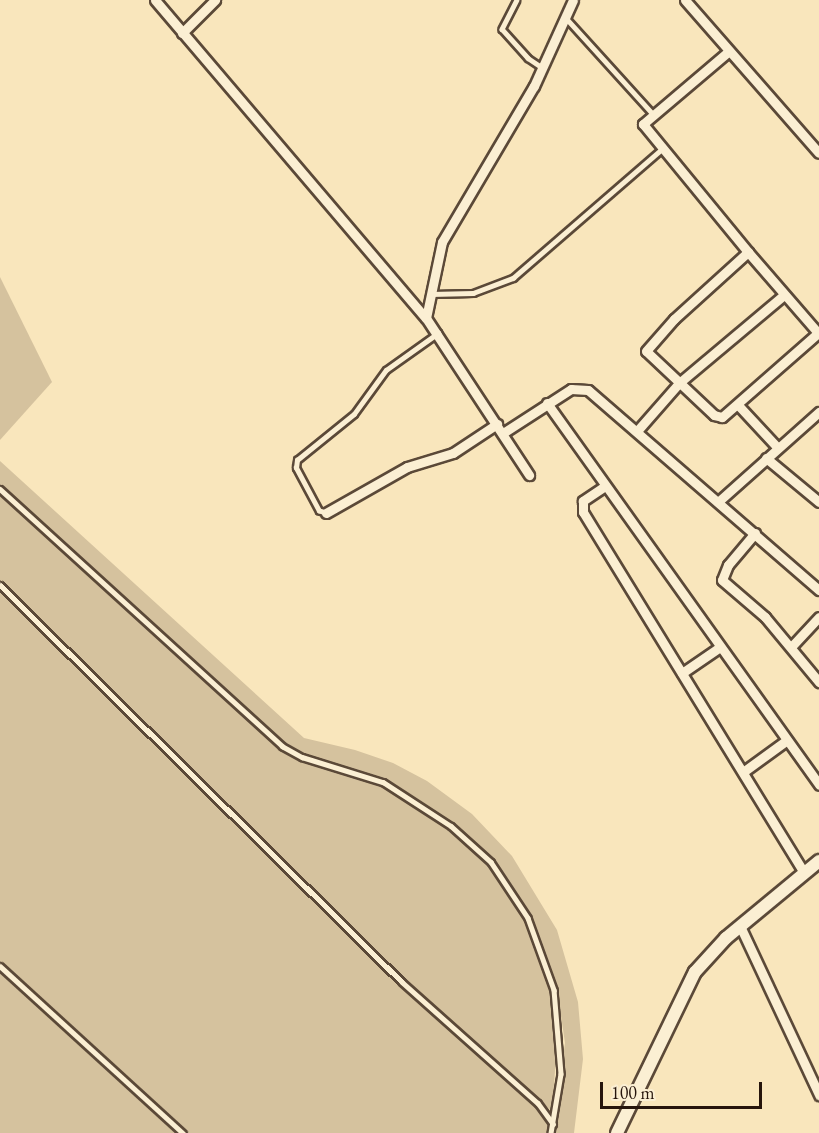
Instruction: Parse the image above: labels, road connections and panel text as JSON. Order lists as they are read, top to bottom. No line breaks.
{"scale_bar":"100 m"}
